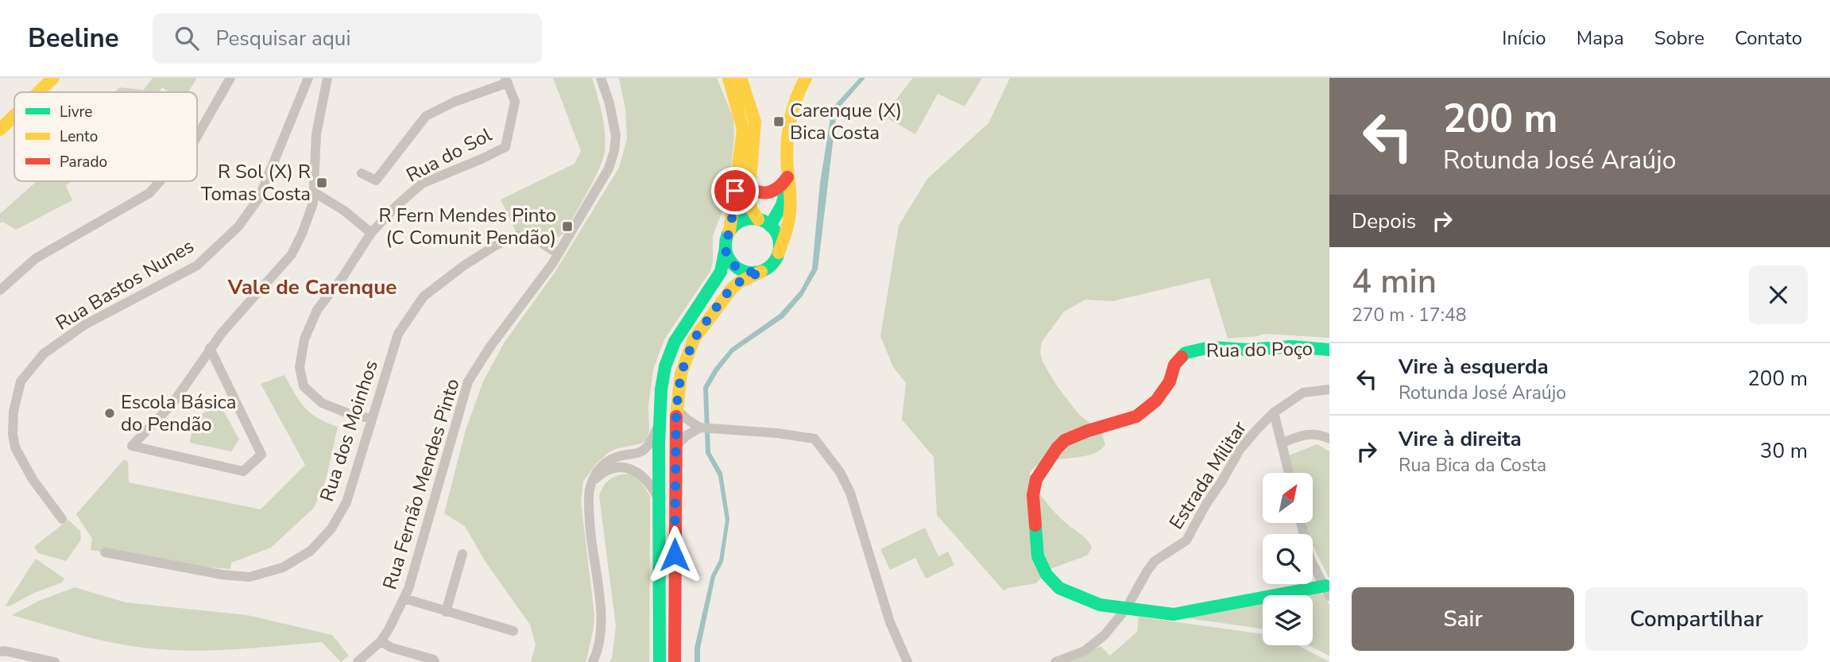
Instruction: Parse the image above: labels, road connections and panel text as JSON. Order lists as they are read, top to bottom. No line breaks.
{"streets":{"street":["Rua do Sol","Rua Bastos Nunes","Rua do Poço","Rua dos Moinhos","Estrada Militar","Rua Fernão Mendes Pinto"]},"crossings":[["Rua do Sol","Rua dos Moinhos"],["Rua do Poço","Estrada Militar"],["Rua dos Moinhos","Rua Fernão Mendes Pinto"]],"districts":["Vale de Carenque"],"places":{"transit":["Carenque (X) Bica Costa","R Sol (X) R Tomas Costa","R Fern Mendes Pinto (C Comunit Pendão)"],"other":["Escola Básica do Pendão"]},"legend":["Livre","Lento","Parado"],"north":"top right","page":{"header":"Beeline","search":"Pesquisar aqui","nav":["Início","Mapa","Sobre","Contato"],"turn":["200 m","Rotunda José Araújo"],"then":"Depois","heading":["4 min","270 m · 17:48"],"list":[{"name":"Vire à esquerda","note":"Rotunda José Araújo","value":"200 m"},{"name":"Vire à direita","note":"Rua Bica da Costa","value":"30 m"}],"buttons":["Sair","Compartilhar"]}}
